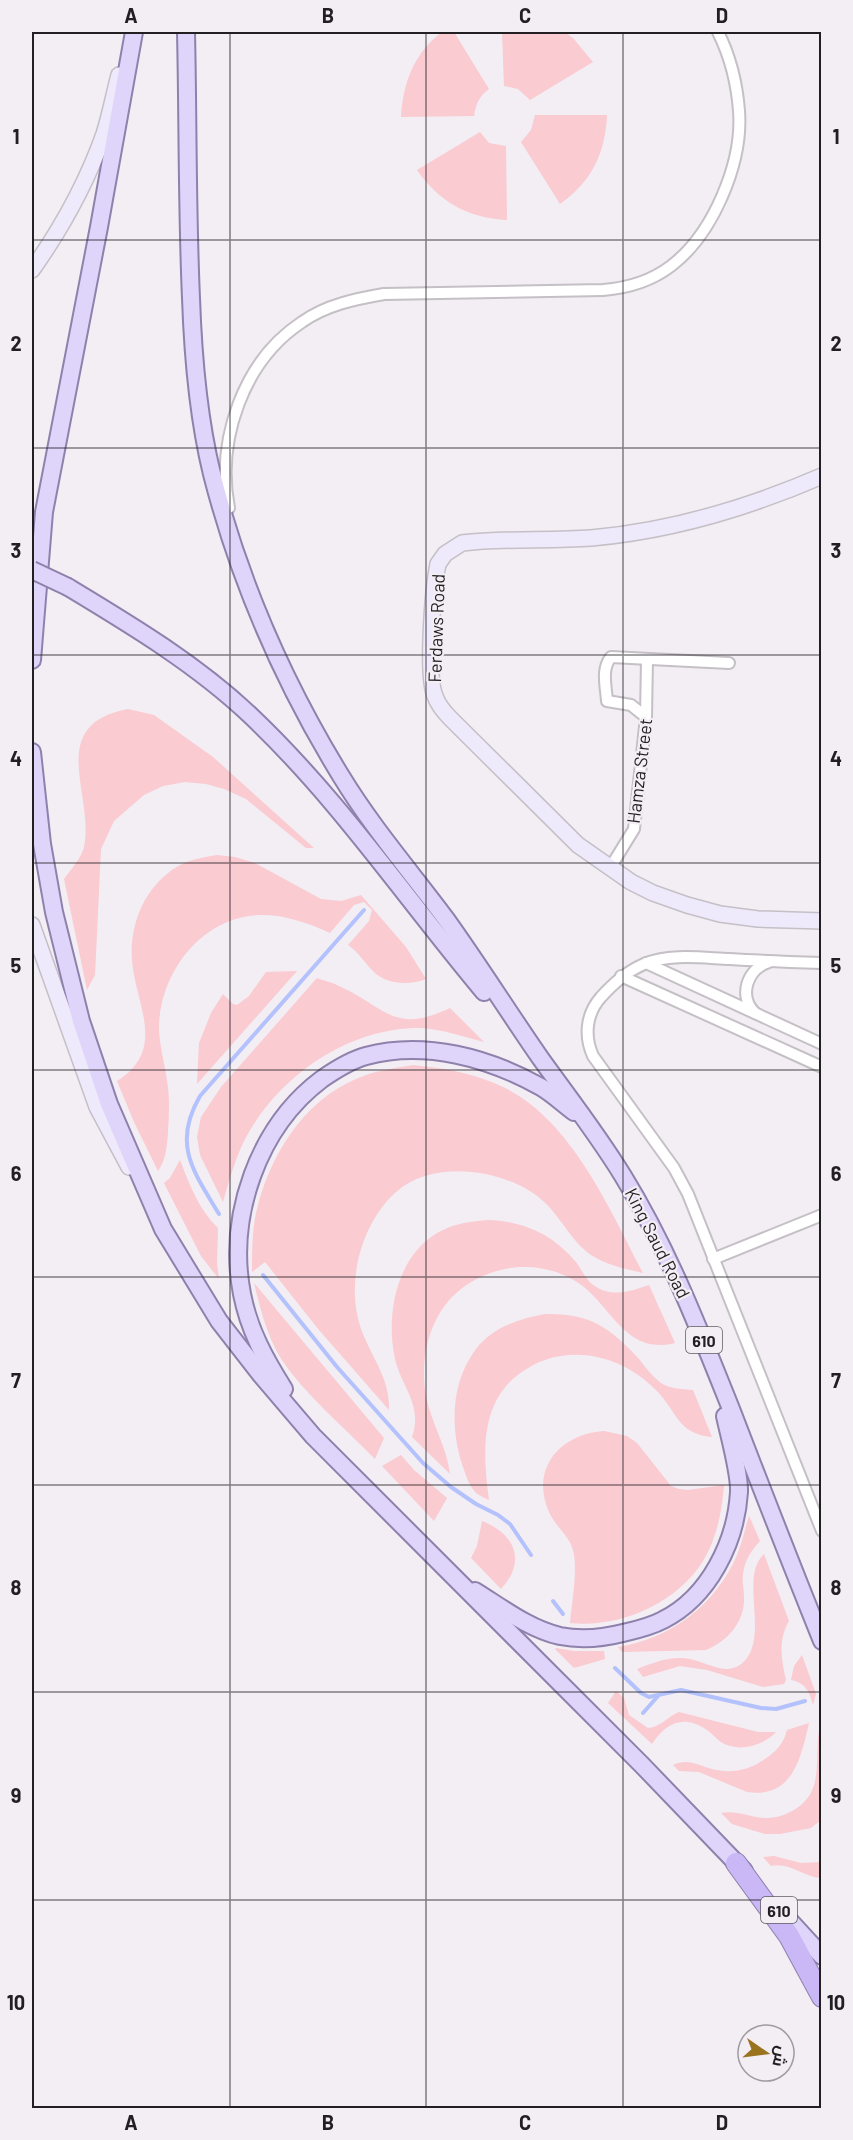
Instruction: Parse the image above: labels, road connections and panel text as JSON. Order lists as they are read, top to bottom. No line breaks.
{"streets":{"main road":["King Saud Road","610"],"street":["Ferdaws Road","Hamza Street"]},"crossings":[["Ferdaws Road","Hamza Street"]],"north":"right","grid":{"columns":["A","B","C","D"],"rows":["1","2","3","4","5","6","7","8","9","10"]}}
